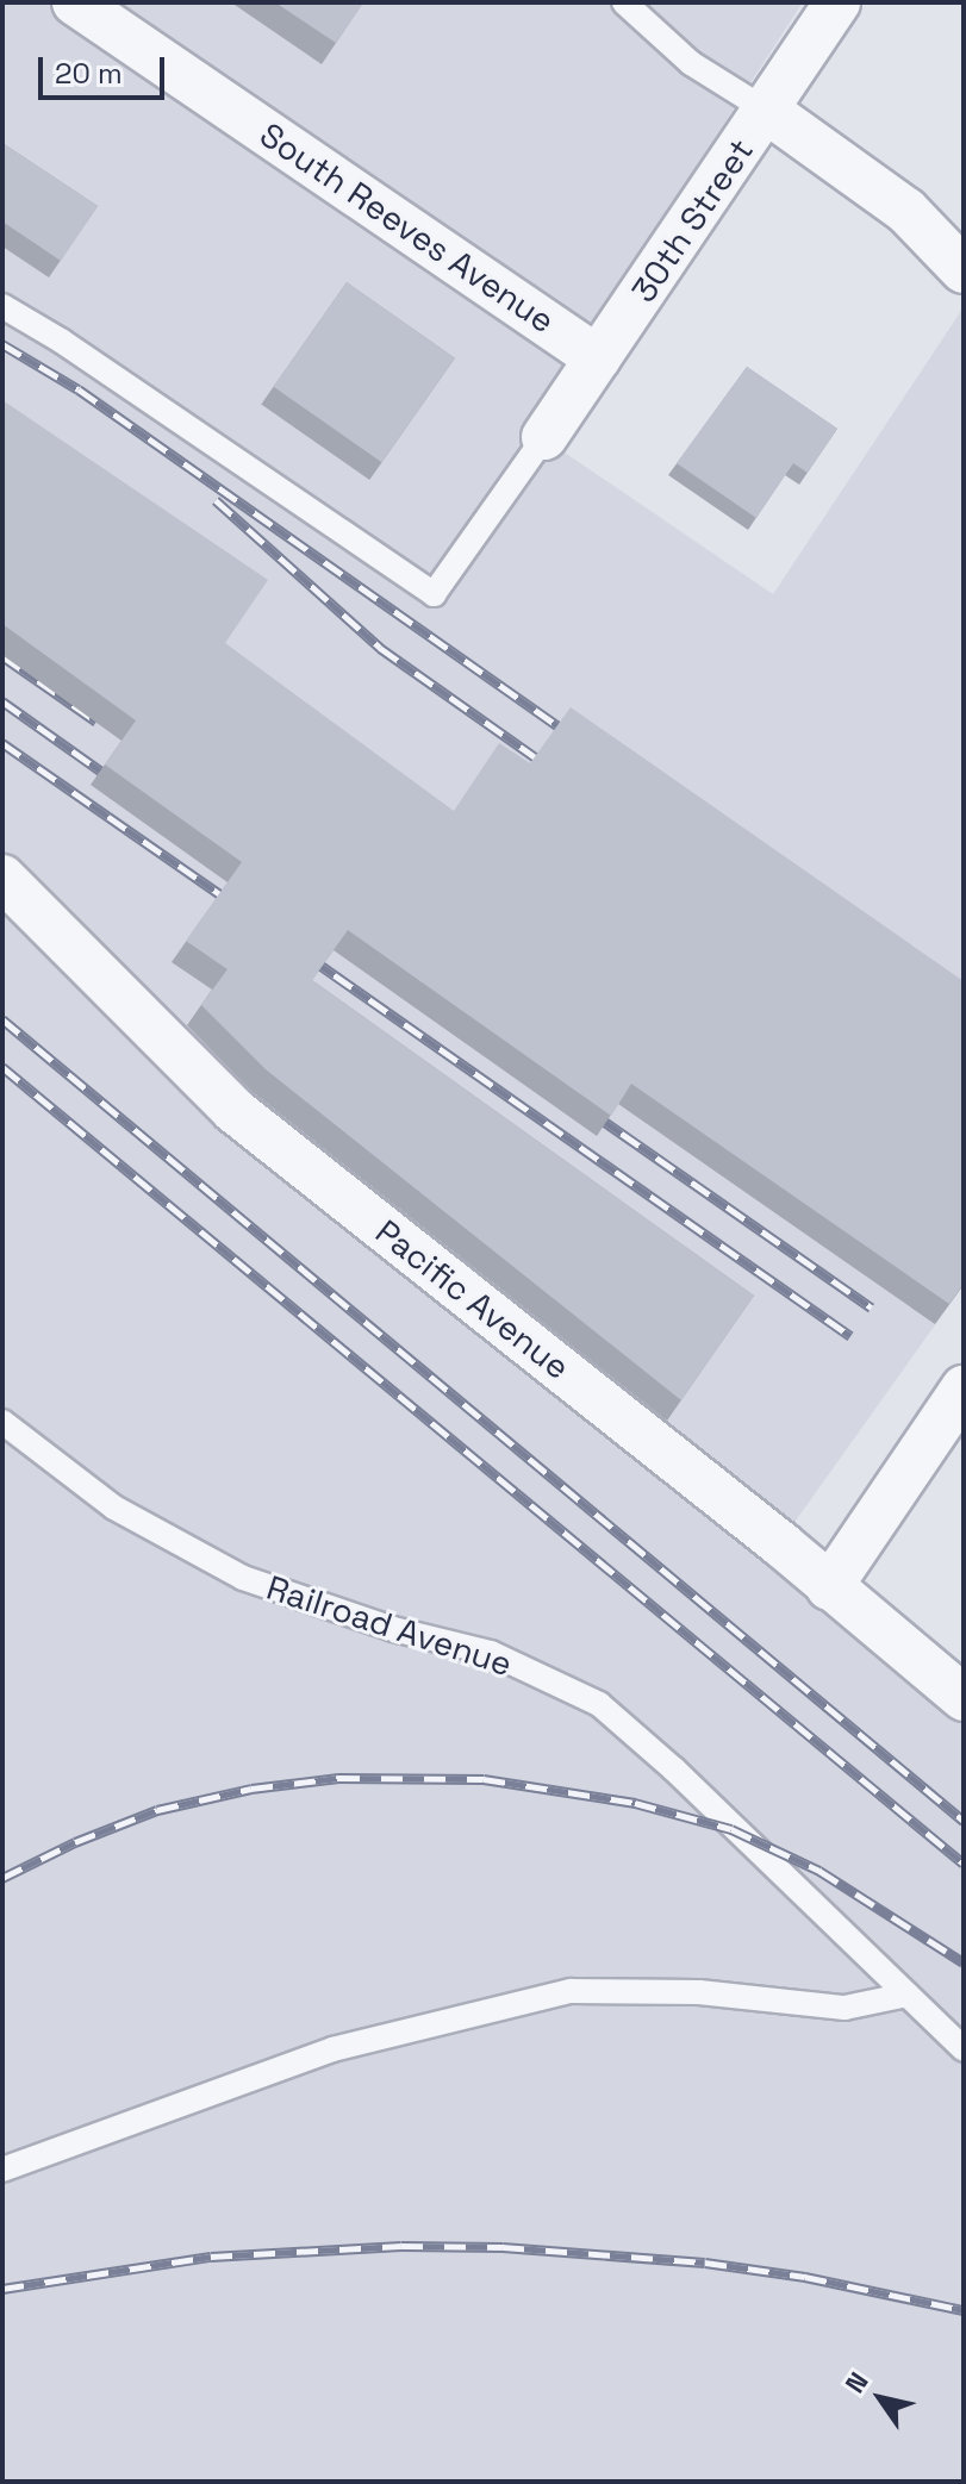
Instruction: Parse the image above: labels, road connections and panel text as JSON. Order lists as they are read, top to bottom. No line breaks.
{"streets":{"street":["30th Street","South Reeves Avenue","Pacific Avenue"],"lane":["Railroad Avenue"]},"crossings":[["30th Street","South Reeves Avenue"]],"scale_bar":"20 m","north":"top left"}
